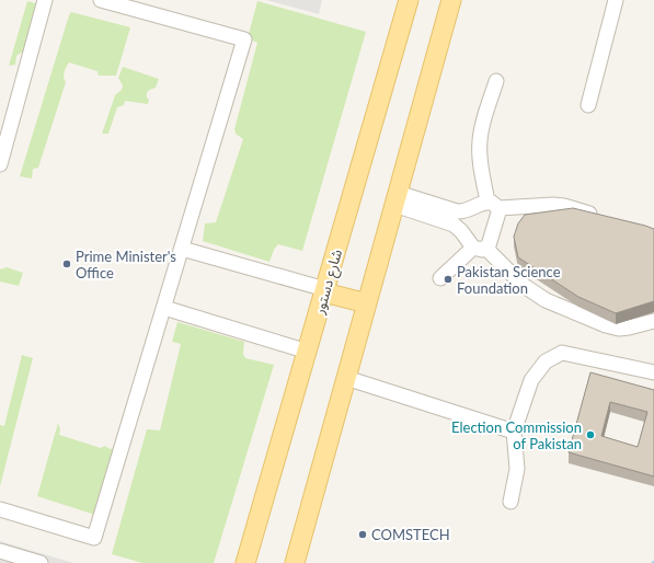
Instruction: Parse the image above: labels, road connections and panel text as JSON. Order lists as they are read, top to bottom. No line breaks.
{"streets":{"main road":["شارع دستور"]},"places":["Prime Minister's Office","Pakistan Science Foundation","Election Commission of Pakistan","COMSTECH"]}
